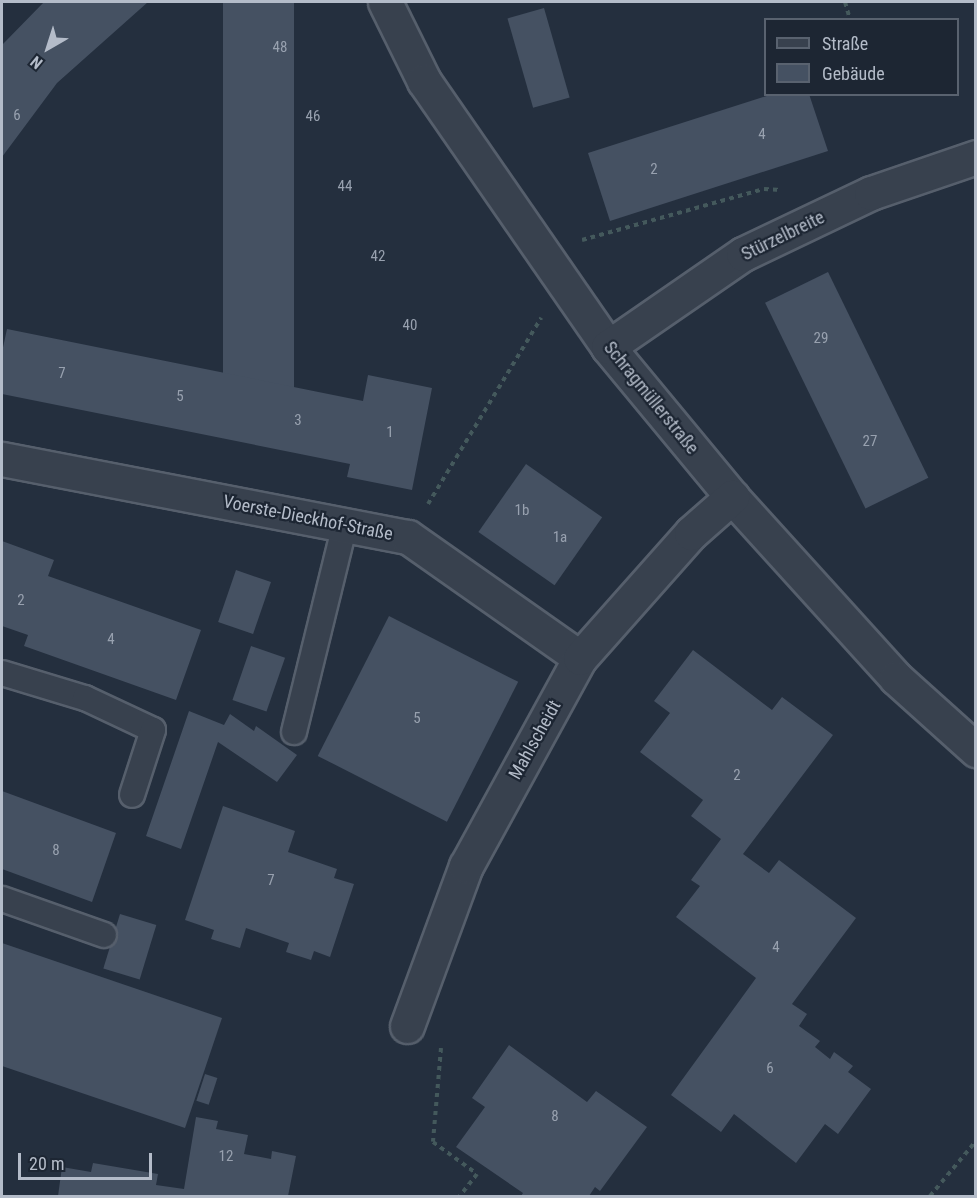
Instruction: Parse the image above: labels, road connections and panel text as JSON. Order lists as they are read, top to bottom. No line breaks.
{"streets":{"street":["Stürzelbreite","Schragmüllerstraße","Voerste-Dieckhof-Straße","Mahlscheidt"]},"crossings":[["Stürzelbreite","Schragmüllerstraße"],["Schragmüllerstraße","Mahlscheidt"],["Voerste-Dieckhof-Straße","Mahlscheidt"]],"house_numbers":["48","6","46","4","2","44","42","40","29","7","5","3","1","27","1b","1a","2","4","5","2","8","7","4","6","8","12"],"legend":["Straße","Gebäude"],"scale_bar":"20 m","north":"bottom left"}
